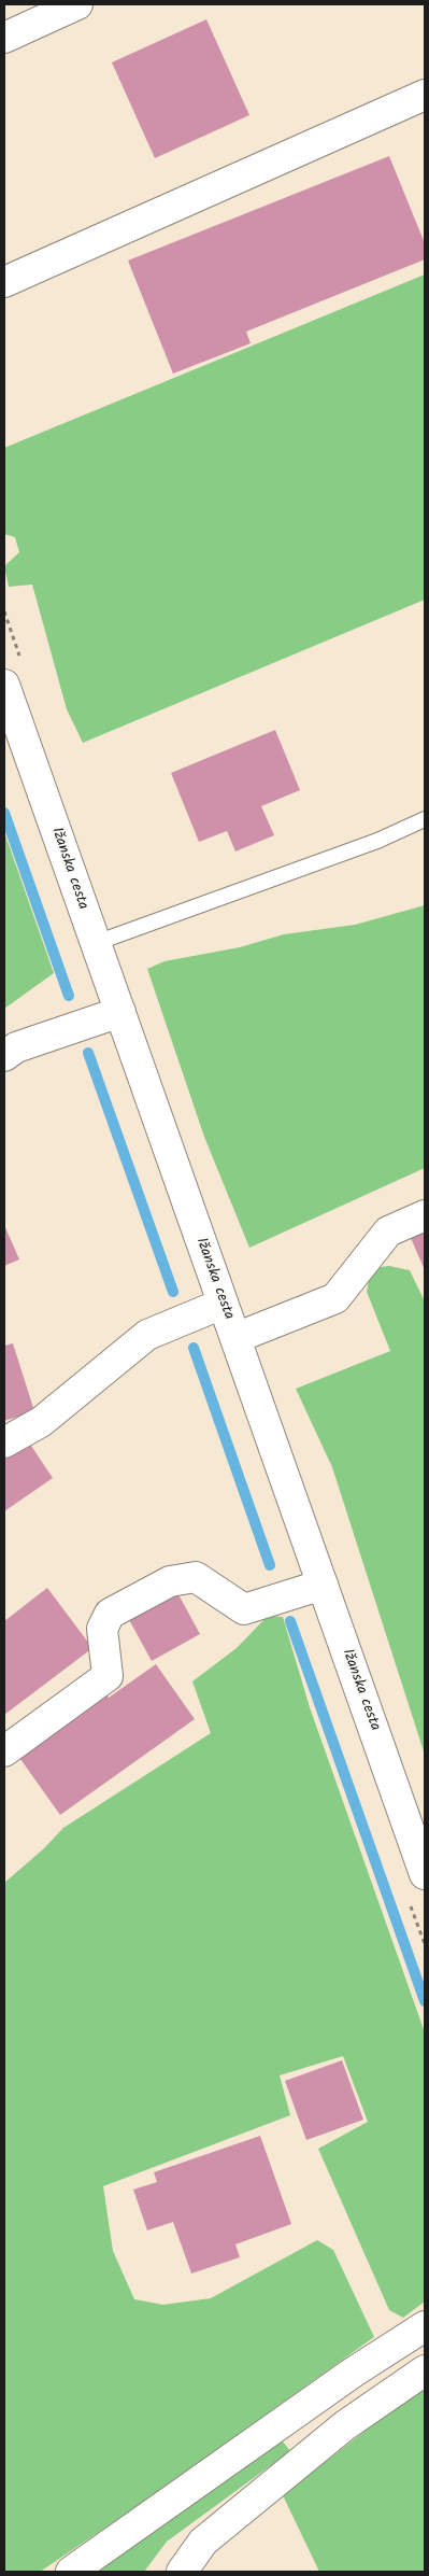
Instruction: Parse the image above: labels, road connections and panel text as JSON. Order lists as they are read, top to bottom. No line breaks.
{"streets":{"street":["Ižanska cesta"]}}
